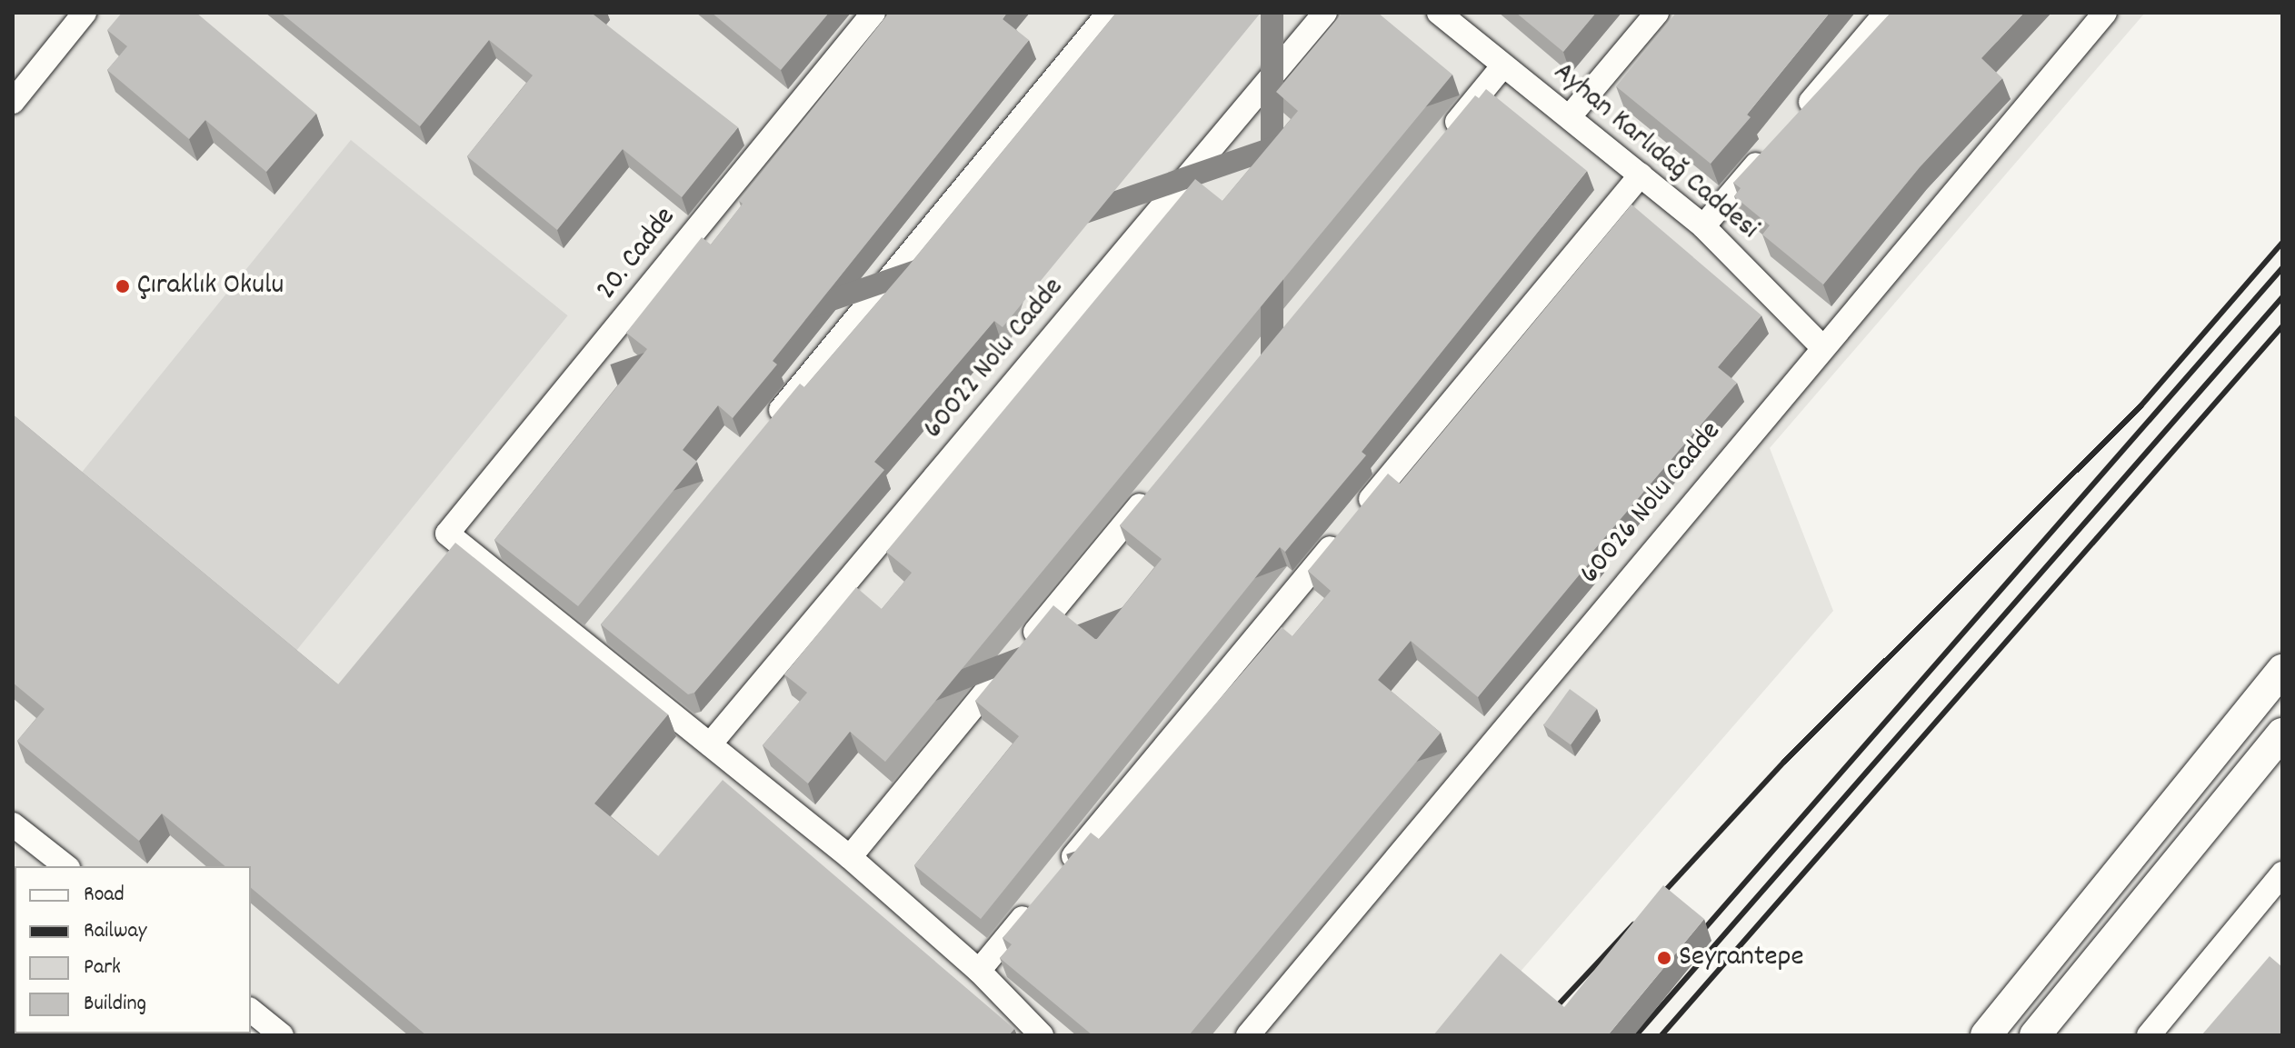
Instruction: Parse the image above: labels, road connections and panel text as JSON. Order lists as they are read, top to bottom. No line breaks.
{"streets":{"street":["Ayhan Karlıdağ Caddesi","20. Cadde","60022 Nolu Cadde","60026 Nolu Cadde"]},"crossings":[["Ayhan Karlıdağ Caddesi","60026 Nolu Cadde"]],"places":["Çıraklık Okulu","Seyrantepe"],"legend":["Road","Railway","Park","Building"]}
